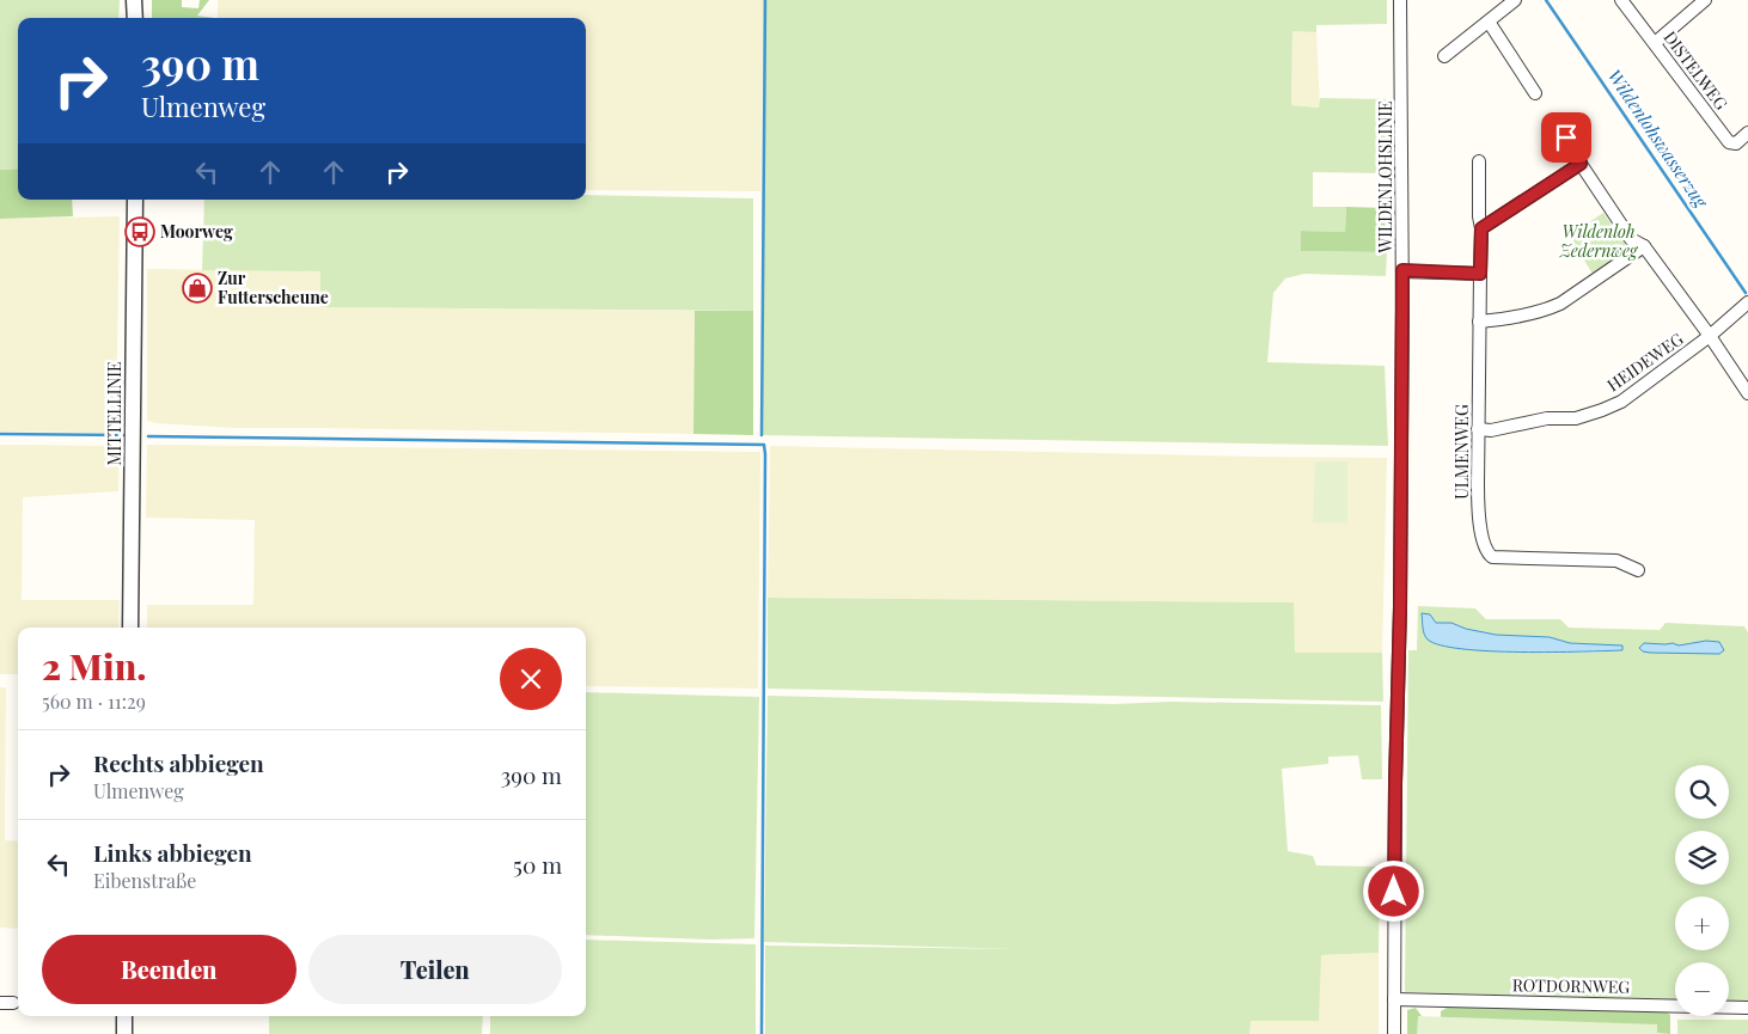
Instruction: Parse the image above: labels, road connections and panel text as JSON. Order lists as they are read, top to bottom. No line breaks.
{"streets":{"street":["DISTELWEG","WILDENLOHSLINIE","HEIDEWEG","MITTELLINIE","ULMENWEG","ROTDORNWEG"]},"crossings":[["WILDENLOHSLINIE","ROTDORNWEG"],["HEIDEWEG","ULMENWEG"]],"water":["Wildenlohswasserzug"],"parks":["Wildenloh Zedernweg"],"places":{"bus stop":["Moorweg"],"shop":["Zur Futterscheune"]},"page":{"turn":["390 m","Ulmenweg"],"heading":["2 Min.","560 m · 11:29"],"list":[{"name":"Rechts abbiegen","note":"Ulmenweg","value":"390 m"},{"name":"Links abbiegen","note":"Eibenstraße","value":"50 m"}],"map_buttons":["+","−"],"buttons":["Beenden","Teilen"]}}
